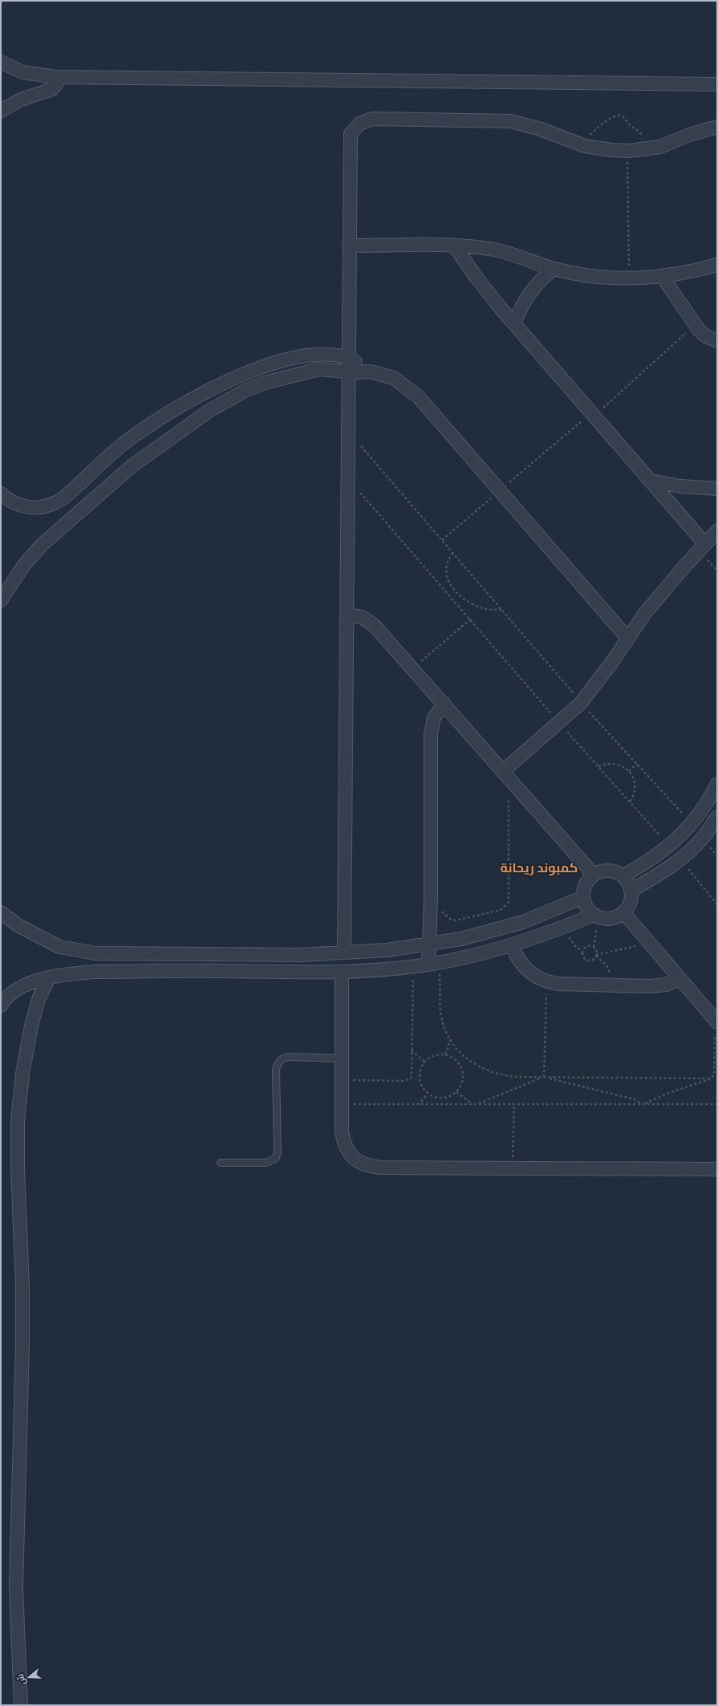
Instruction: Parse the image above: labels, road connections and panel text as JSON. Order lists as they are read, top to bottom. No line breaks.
{"districts":["كمبوند ريحانة"],"north":"left"}
